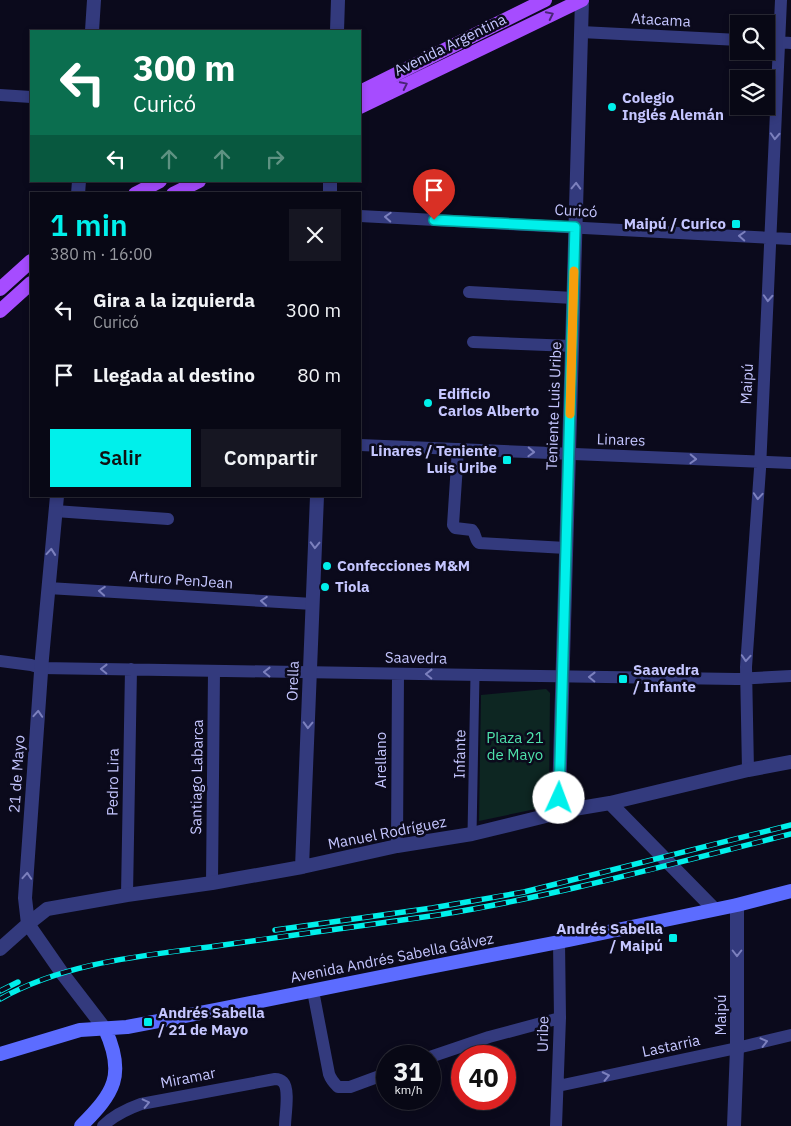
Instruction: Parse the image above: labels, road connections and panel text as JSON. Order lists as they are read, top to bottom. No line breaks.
{"streets":{"main road":["Avenida Argentina","Avenida Andrés Sabella Gálvez"],"street":["Atacama","Curicó","Maipú","Teniente Luis Uribe","Linares","Arturo PenJean","Saavedra","Orella","Infante","Arellano","21 de Mayo","Santiago Labarca","Pedro Lira","Manuel Rodríguez","Uribe","Lastarria","Miramar"]},"crossings":[["Atacama","Teniente Luis Uribe"],["Avenida Argentina","Teniente Luis Uribe"],["Curicó","Maipú"],["Curicó","Teniente Luis Uribe"],["Maipú","Linares"],["Maipú","Saavedra"],["Maipú","Manuel Rodríguez"],["Maipú","Avenida Andrés Sabella Gálvez"],["Maipú","Lastarria"],["Teniente Luis Uribe","Linares"],["Teniente Luis Uribe","Saavedra"],["Teniente Luis Uribe","Manuel Rodríguez"],["Arturo PenJean","Orella"],["Arturo PenJean","21 de Mayo"],["Saavedra","Orella"],["Saavedra","Infante"],["Saavedra","Arellano"],["Saavedra","21 de Mayo"],["Saavedra","Santiago Labarca"],["Saavedra","Pedro Lira"],["Orella","Manuel Rodríguez"],["Infante","Manuel Rodríguez"],["Arellano","Manuel Rodríguez"],["21 de Mayo","Manuel Rodríguez"],["21 de Mayo","Avenida Andrés Sabella Gálvez"],["Santiago Labarca","Manuel Rodríguez"],["Pedro Lira","Manuel Rodríguez"],["Avenida Andrés Sabella Gálvez","Uribe"],["Uribe","Lastarria"]],"one_way":["Curicó","Maipú","Saavedra","Orella","21 de Mayo","Lastarria"],"parks":["Plaza 21 de Mayo"],"places":{"other":["Colegio Inglés Alemán","Edificio Carlos Alberto","Confecciones M&M","Tiola"],"transit":["Maipú / Curico","Linares / Teniente Luis Uribe","Saavedra / Infante","Andrés Sabella / Maipú","Andrés Sabella / 21 de Mayo"]},"page":{"turn":["300 m","Curicó"],"heading":["1 min","380 m · 16:00"],"list":[{"name":"Gira a la izquierda","note":"Curicó","value":"300 m"},{"name":"Llegada al destino","value":"80 m"}],"buttons":["Salir","Compartir"],"speed":"31 km/h","limit":"40"}}
